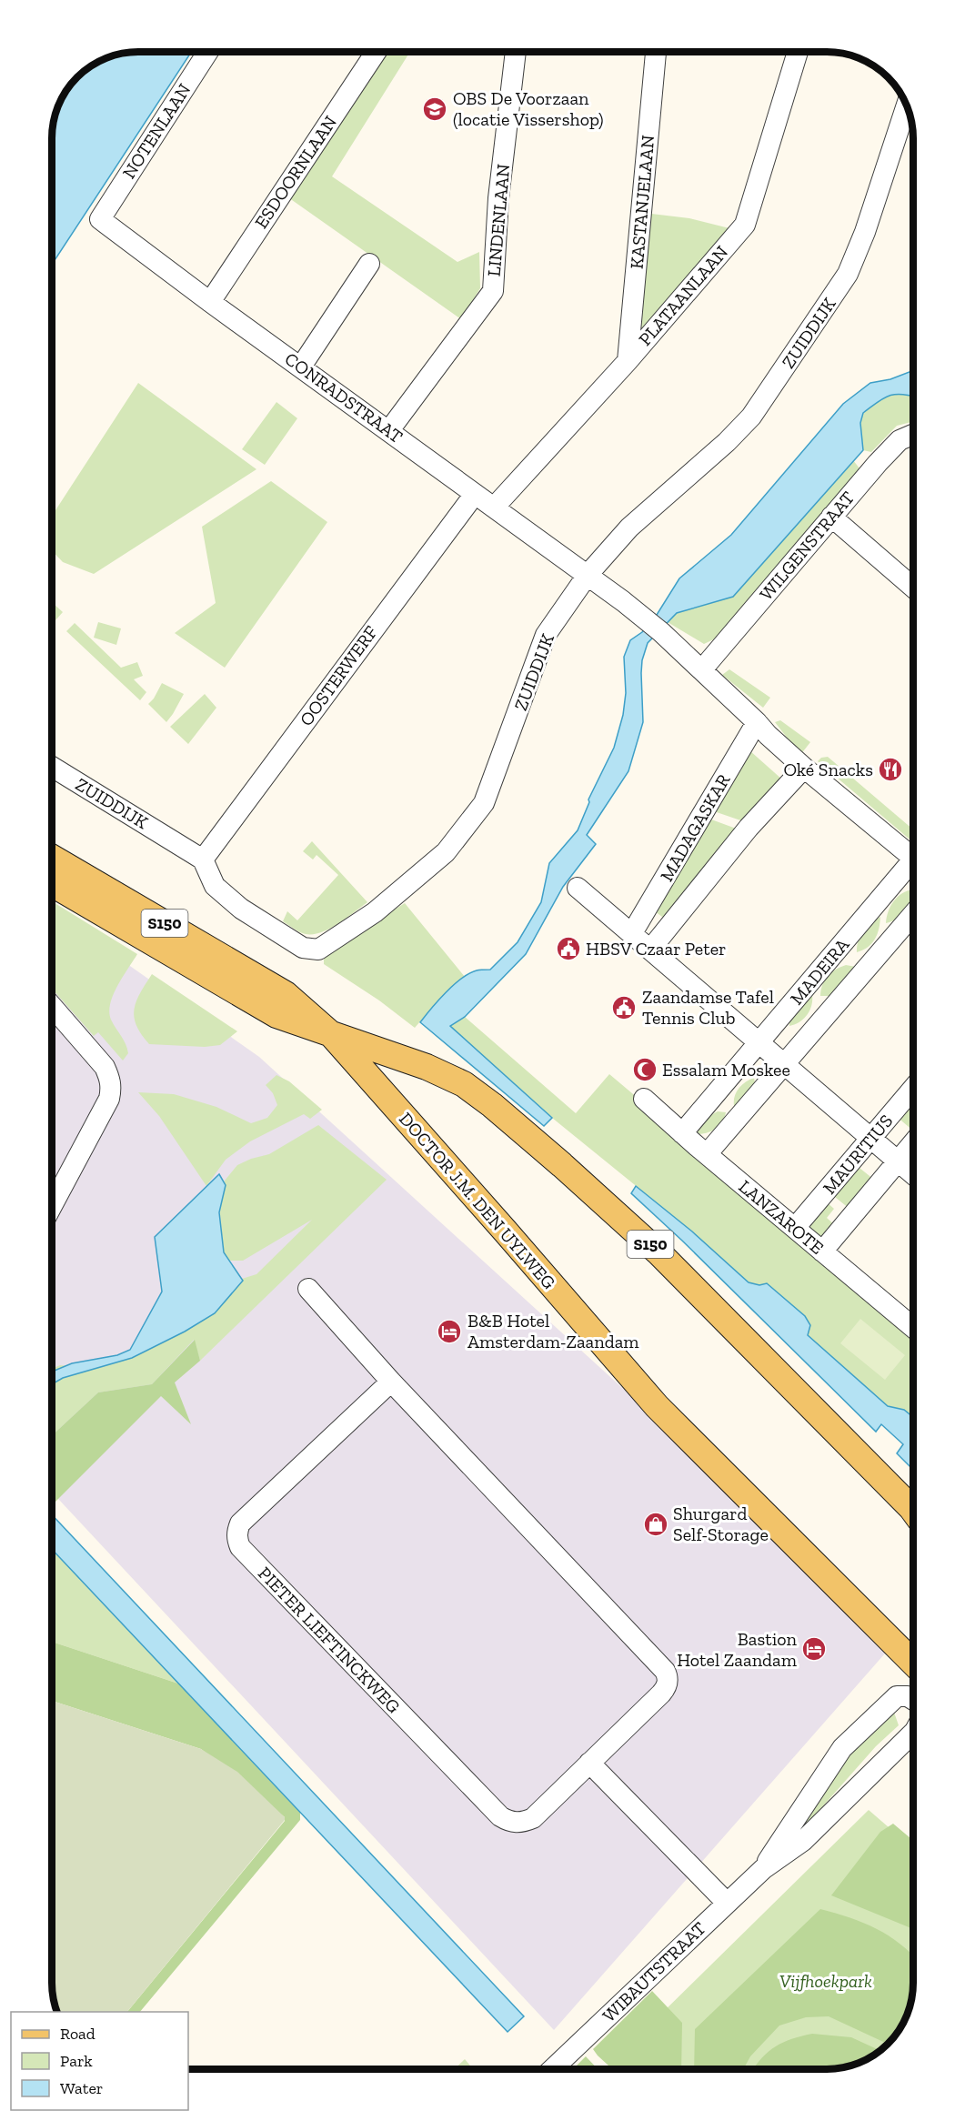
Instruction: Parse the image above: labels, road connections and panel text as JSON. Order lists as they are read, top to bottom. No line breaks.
{"streets":{"main road":["S150","DOCTOR J.M. DEN UYLWEG"],"street":["NOTENLAAN","ESDOORNLAAN","KASTANJELAAN","LINDENLAAN","PLATAANLAAN","ZUIDDIJK","CONRADSTRAAT","WILGENSTRAAT","OOSTERWERF","MADAGASKAR","MADEIRA","MAURITIUS","LANZAROTE","PIETER LIEFTINCKWEG","WIBAUTSTRAAT"]},"crossings":[["NOTENLAAN","CONRADSTRAAT"],["ESDOORNLAAN","CONRADSTRAAT"],["KASTANJELAAN","PLATAANLAAN"],["LINDENLAAN","CONRADSTRAAT"],["PLATAANLAAN","CONRADSTRAAT"],["ZUIDDIJK","CONRADSTRAAT"],["ZUIDDIJK","OOSTERWERF"],["CONRADSTRAAT","WILGENSTRAAT"],["CONRADSTRAAT","OOSTERWERF"],["CONRADSTRAAT","MADAGASKAR"],["MADEIRA","LANZAROTE"],["MAURITIUS","LANZAROTE"]],"parks":["Vijfhoekpark"],"places":{"school or university":["OBS De Voorzaan (locatie Vissershop)"],"restaurant":["Oké Snacks"],"public building":["HBSV Czaar Peter","Zaandamse Tafel Tennis Club"],"mosque":["Essalam Moskee"],"hotel":["B&B Hotel Amsterdam-Zaandam","Bastion Hotel Zaandam"],"shop":["Shurgard Self-Storage"]},"legend":["Road","Park","Water"]}
